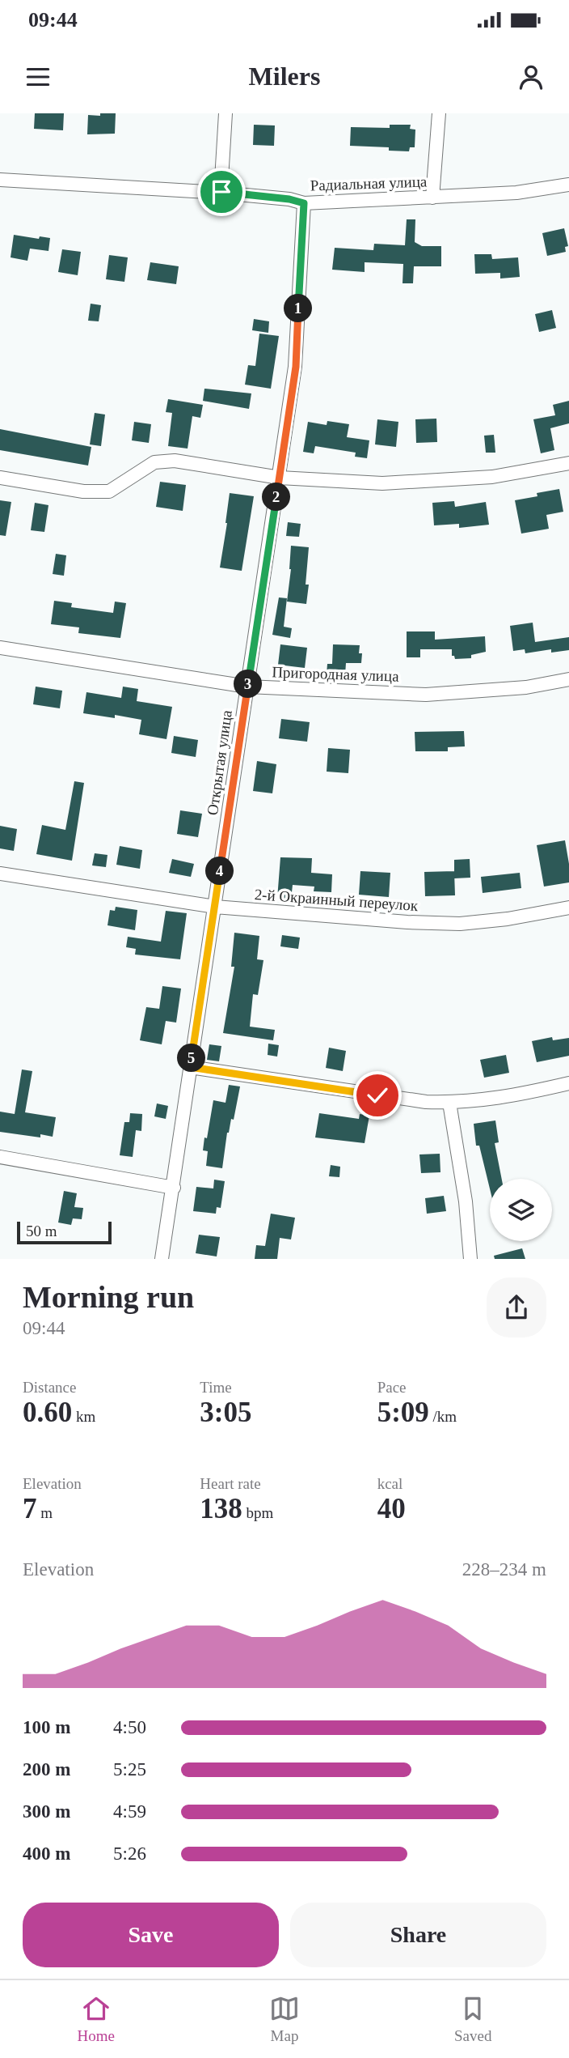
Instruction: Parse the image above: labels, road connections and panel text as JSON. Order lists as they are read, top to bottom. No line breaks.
{"streets":{"street":["Радиальная улица","Пригородная улица","Открытая улица","2-й Окраинный переулок"]},"crossings":[["Радиальная улица","Открытая улица"],["Пригородная улица","Открытая улица"],["Открытая улица","2-й Окраинный переулок"]],"scale_bar":"50 m","page":{"status":"09:44","header":"Milers","pins":["1","2","3","4","5"],"scale":"50 m","heading":["Morning run","09:44"],"stats":[["Distance","0.60 km"],["Time","3:05"],["Pace","5:09 /km"],["Elevation","7 m"],["Heart rate","138 bpm"],["kcal","40"]],"chart":["Elevation","228–234 m"],"list":[{"name":"100 m","note":"4:50"},{"name":"200 m","note":"5:25"},{"name":"300 m","note":"4:59"},{"name":"400 m","note":"5:26"}],"buttons":["Save","Share"],"tabs":["Home","Map","Saved"]}}
